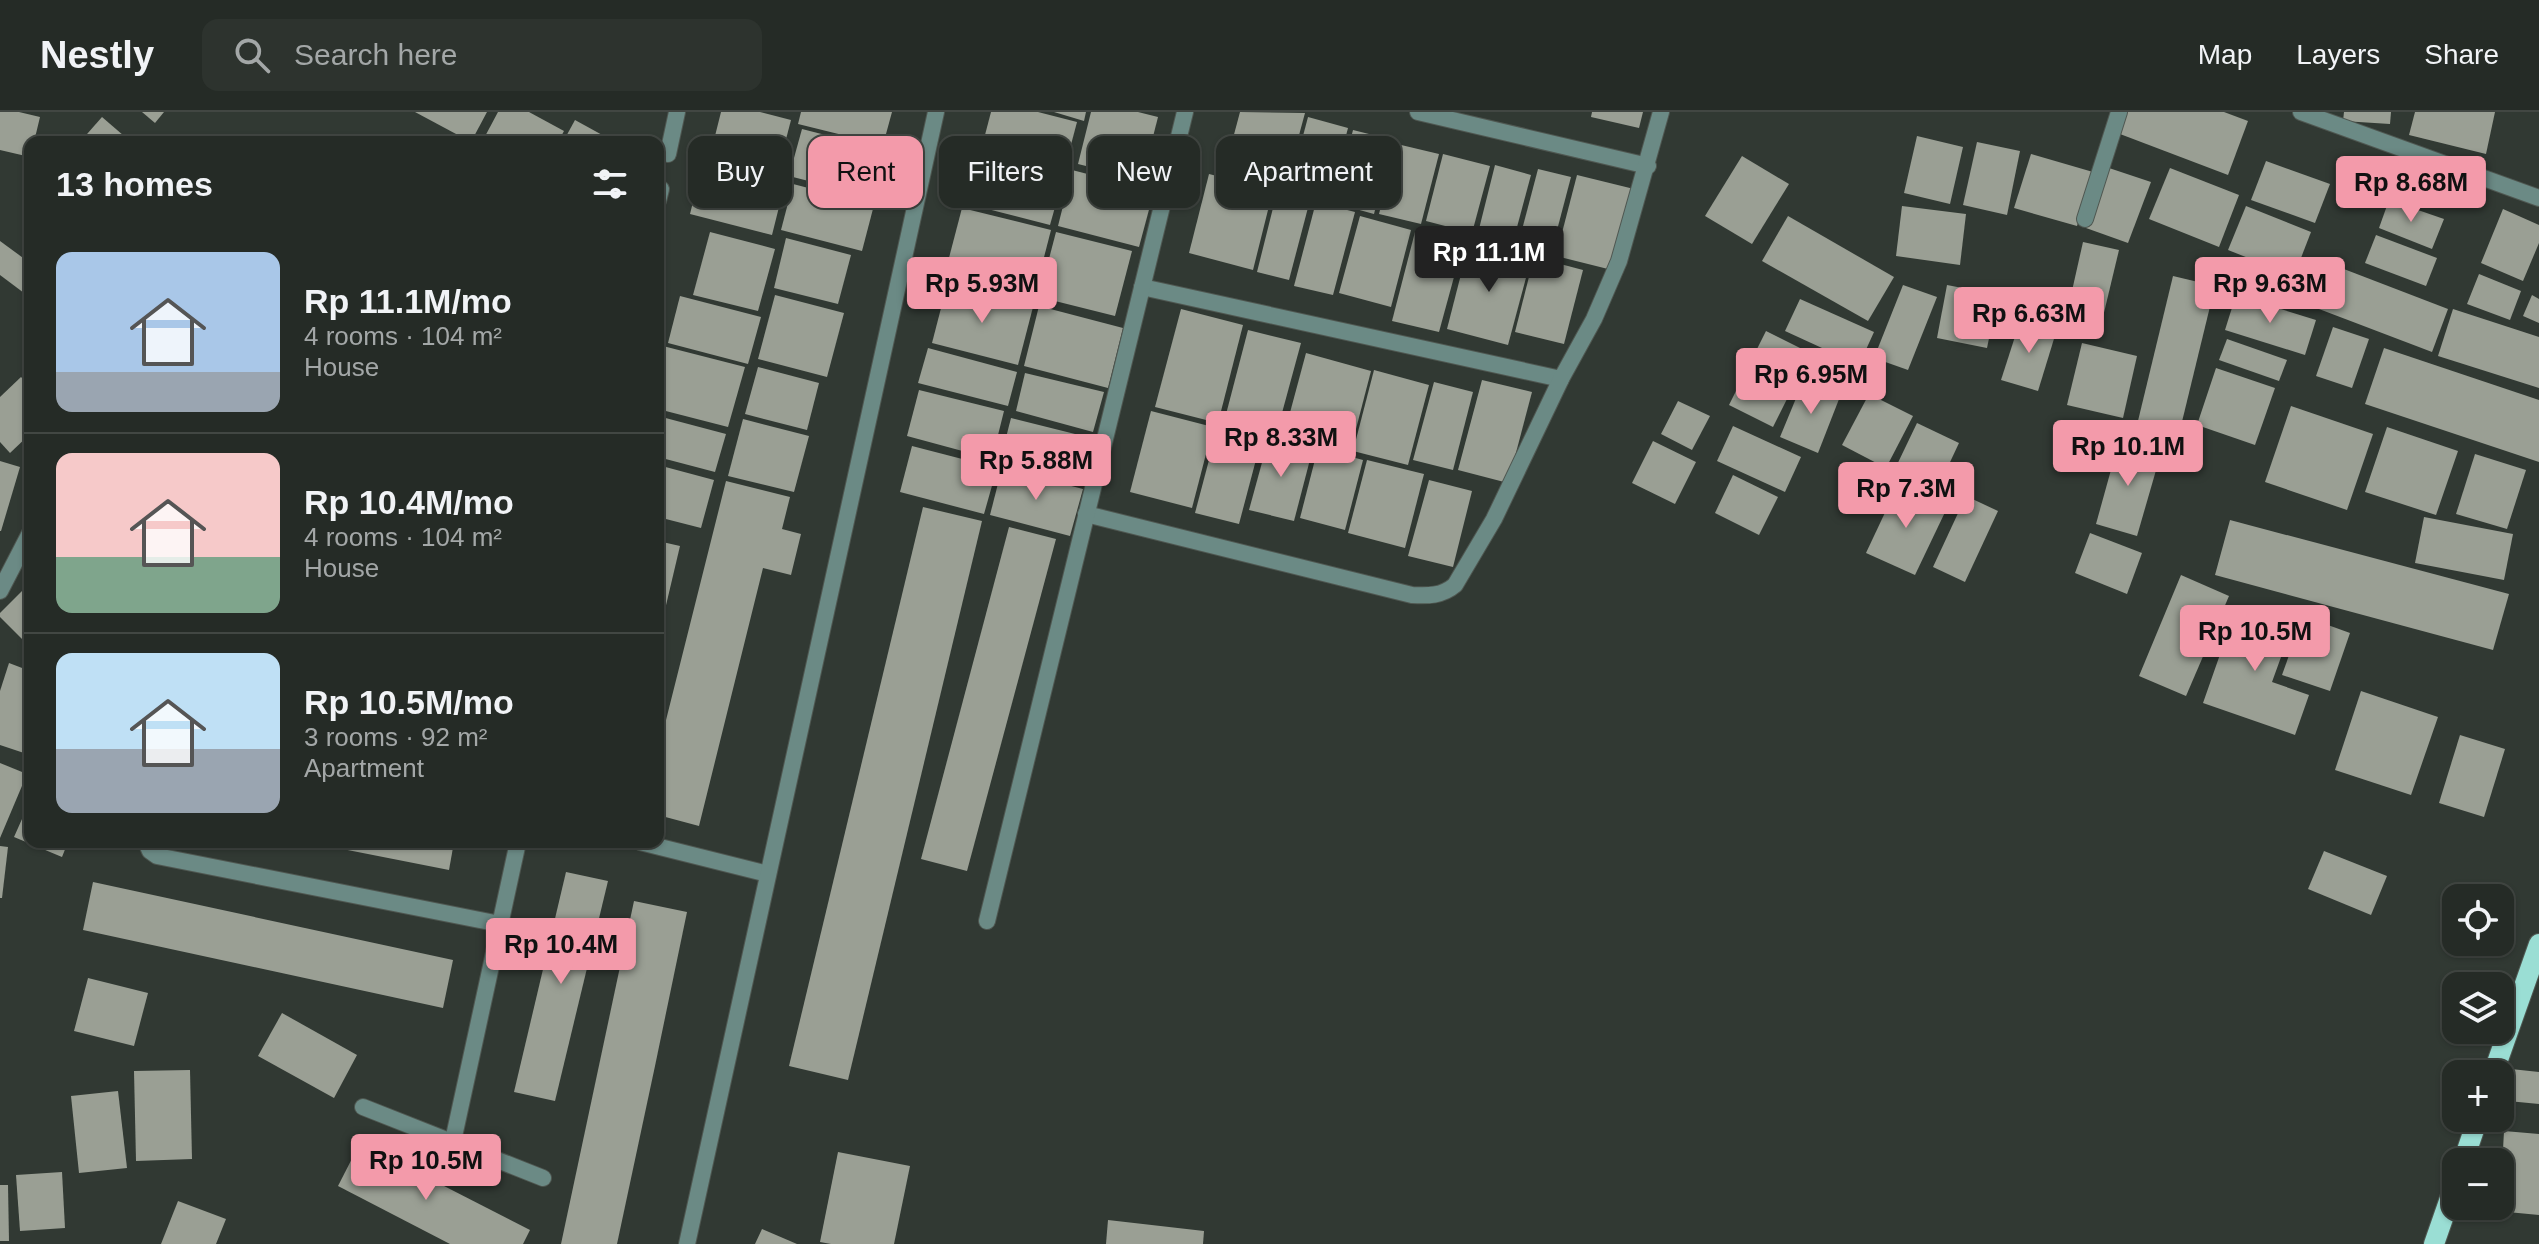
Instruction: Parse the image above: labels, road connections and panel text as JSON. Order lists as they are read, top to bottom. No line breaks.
{"page":{"header":"Nestly","search":"Search here","nav":["Map","Layers","Share"],"chip":["Buy","Rent","Filters","New","Apartment"],"heading":"13 homes","price":["Rp 8.68M","Rp 11.1M","Rp 5.93M","Rp 9.63M","Rp 6.63M","Rp 6.95M","Rp 8.33M","Rp 10.1M","Rp 5.88M","Rp 7.3M","Rp 10.5M","Rp 10.4M","Rp 10.5M"],"list":[{"name":"Rp 11.1M/mo","note":"4 rooms · 104 m² · House"},{"name":"Rp 10.4M/mo","note":"4 rooms · 104 m² · House"},{"name":"Rp 10.5M/mo","note":"3 rooms · 92 m² · Apartment"}],"map_buttons":["+","−"]}}
